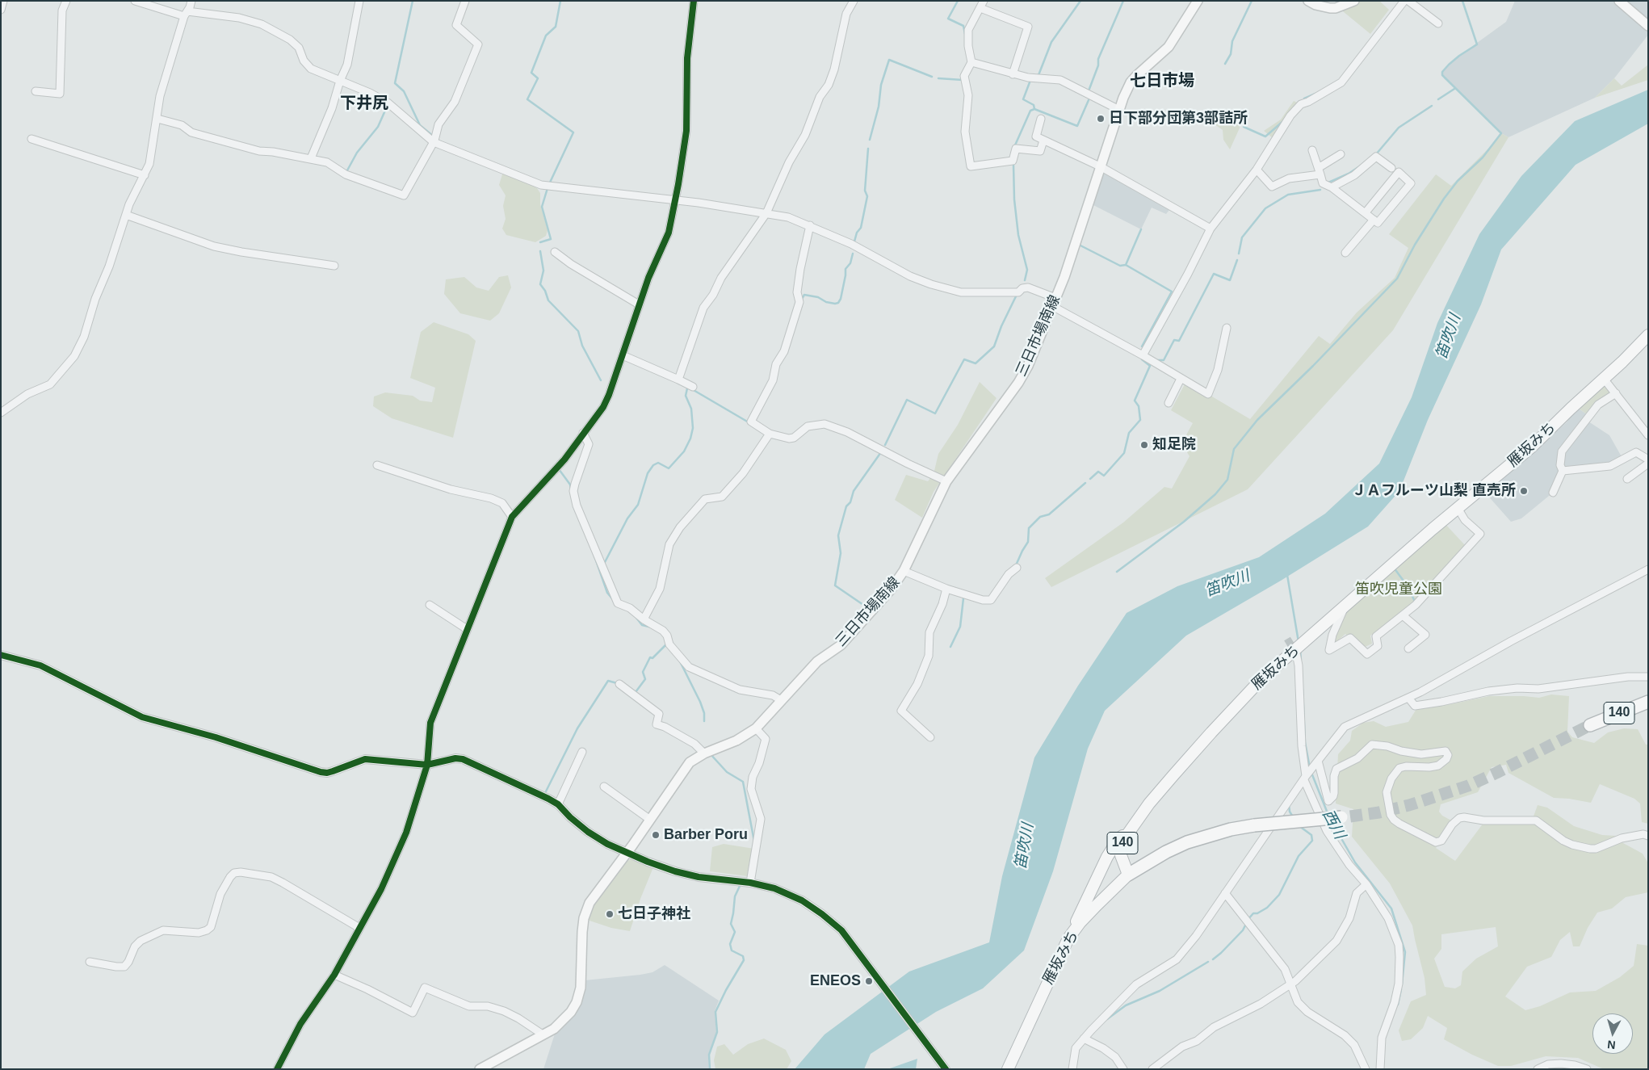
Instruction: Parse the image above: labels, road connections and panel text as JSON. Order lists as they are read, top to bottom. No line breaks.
{"streets":{"highway":["雁坂みち","140"],"main road":["三日市場南線"]},"crossings":[["雁坂みち","140"]],"districts":["七日市場","下井尻"],"water":["笛吹川","西川"],"parks":["笛吹児童公園"],"places":["日下部分団第3部詰所","知足院","ＪＡフルーツ山梨 直売所","Barber Poru","七日子神社","ENEOS"],"north":"bottom"}
